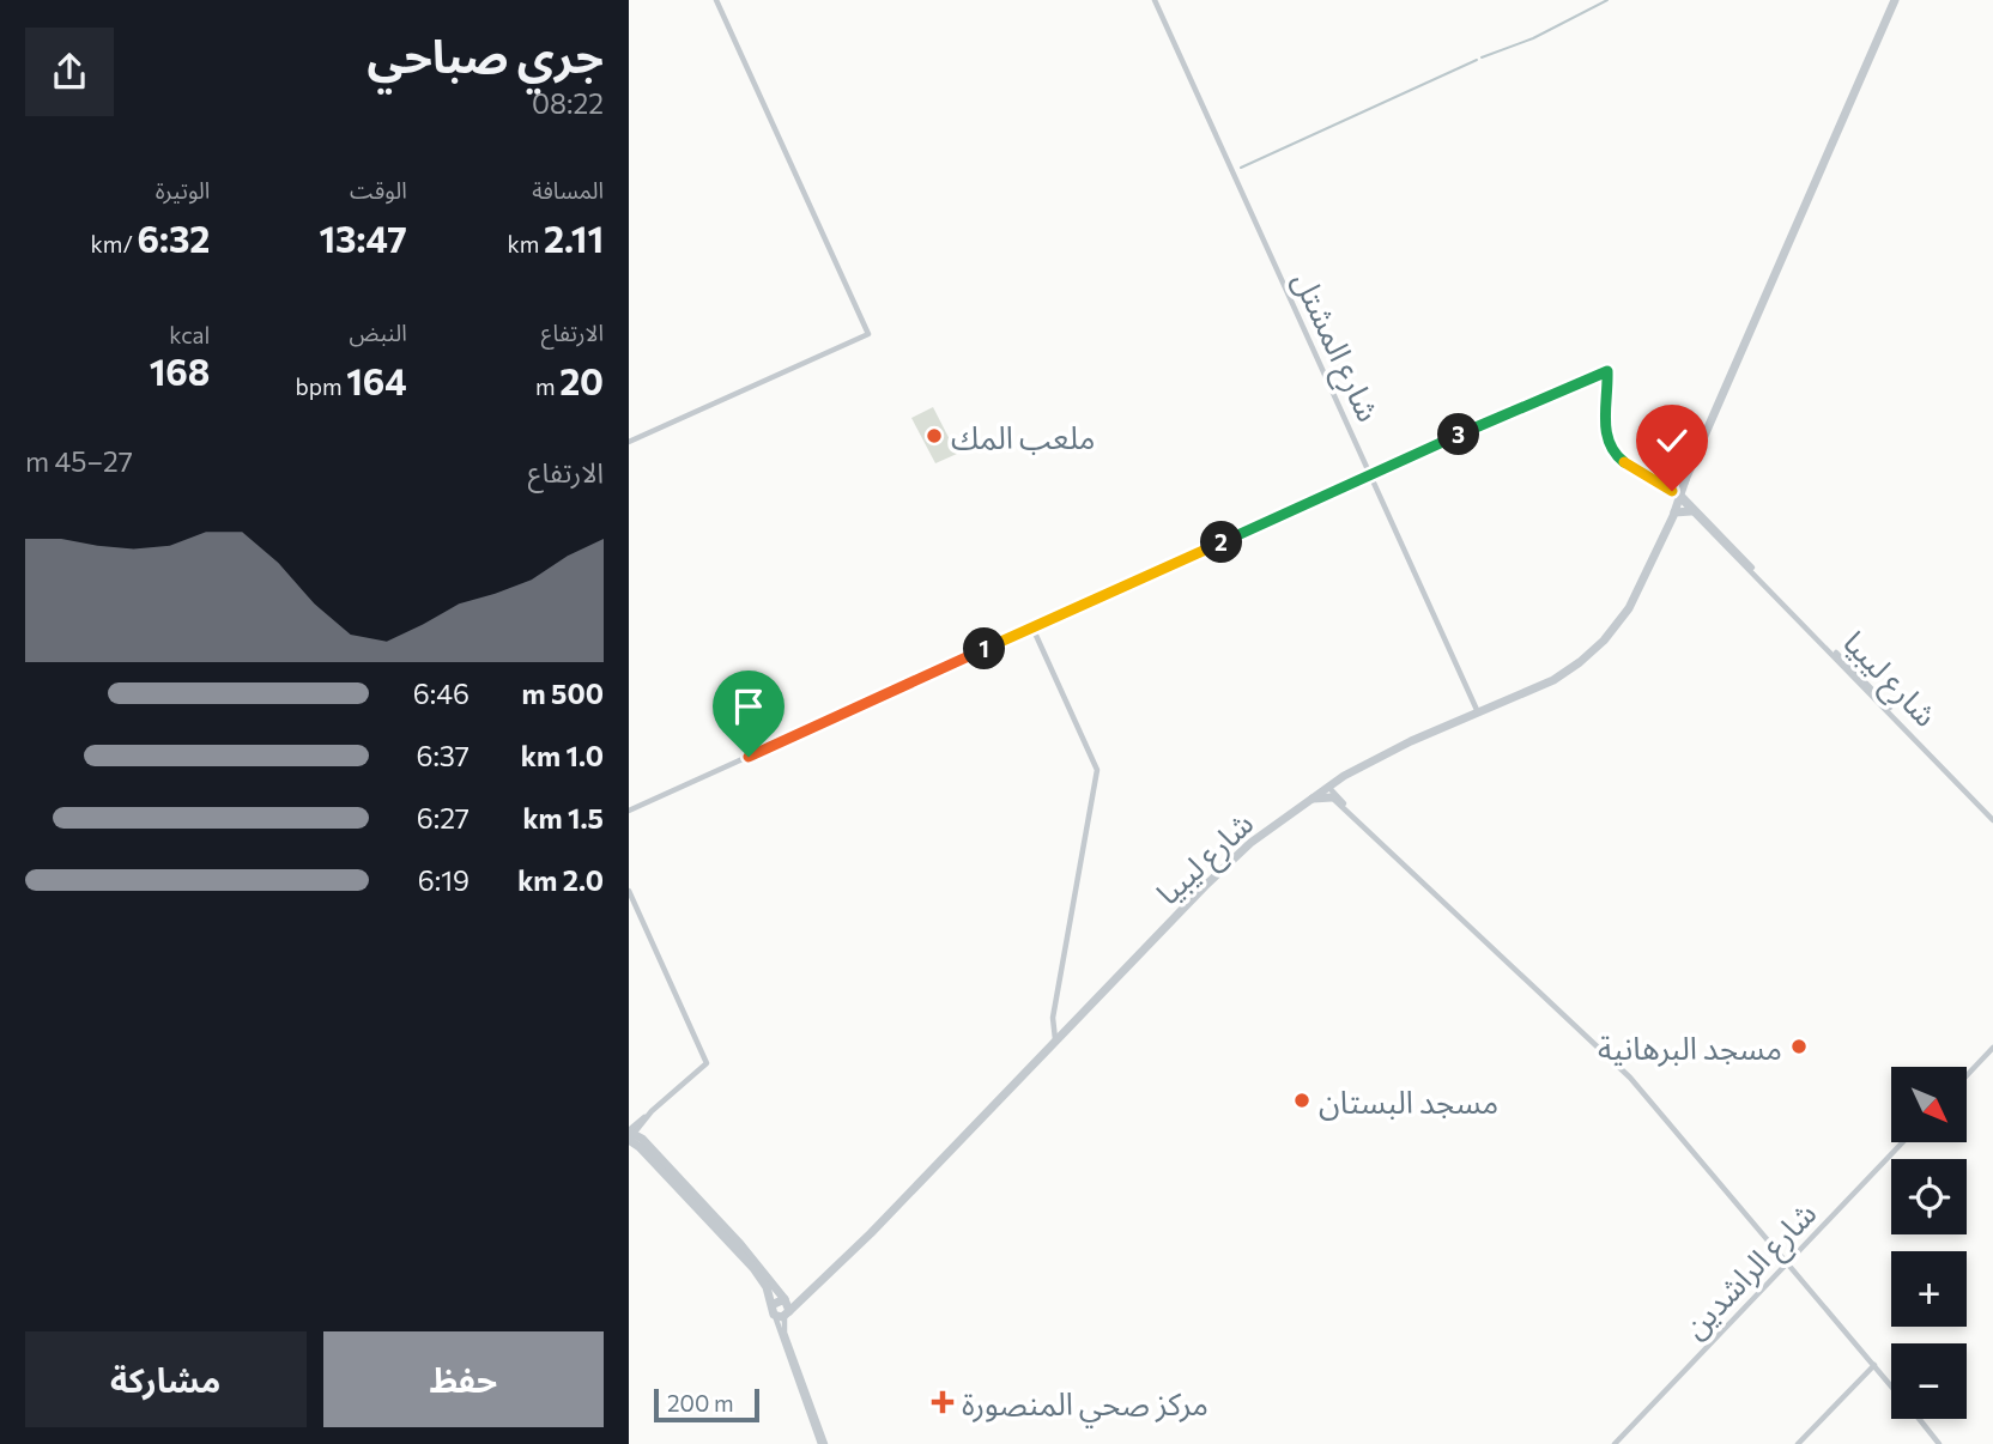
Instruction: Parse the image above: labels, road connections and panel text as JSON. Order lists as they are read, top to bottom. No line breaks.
{"streets":{"highway":["شارع ليبيا"],"street":["شارع المشتل","شارع الراشدين"]},"places":{"other":["ملعب المك","مسجد البرهانية","مسجد البستان"],"health":["مركز صحي المنصورة"]},"scale_bar":"200 m","north":"bottom right","page":{"heading":["جري صباحي","08:22"],"stats":[["المسافة","2.11 km"],["الوقت","13:47"],["الوتيرة","6:32 /km"],["الارتفاع","20 m"],["النبض","164 bpm"],["kcal","168"]],"pins":["3","2","1"],"chart":["الارتفاع","27–45 m"],"list":[{"name":"500 m","note":"6:46"},{"name":"1.0 km","note":"6:37"},{"name":"1.5 km","note":"6:27"},{"name":"2.0 km","note":"6:19"}],"map_buttons":["+","−"],"buttons":["حفظ","مشاركة"],"scale":"200 m"}}
